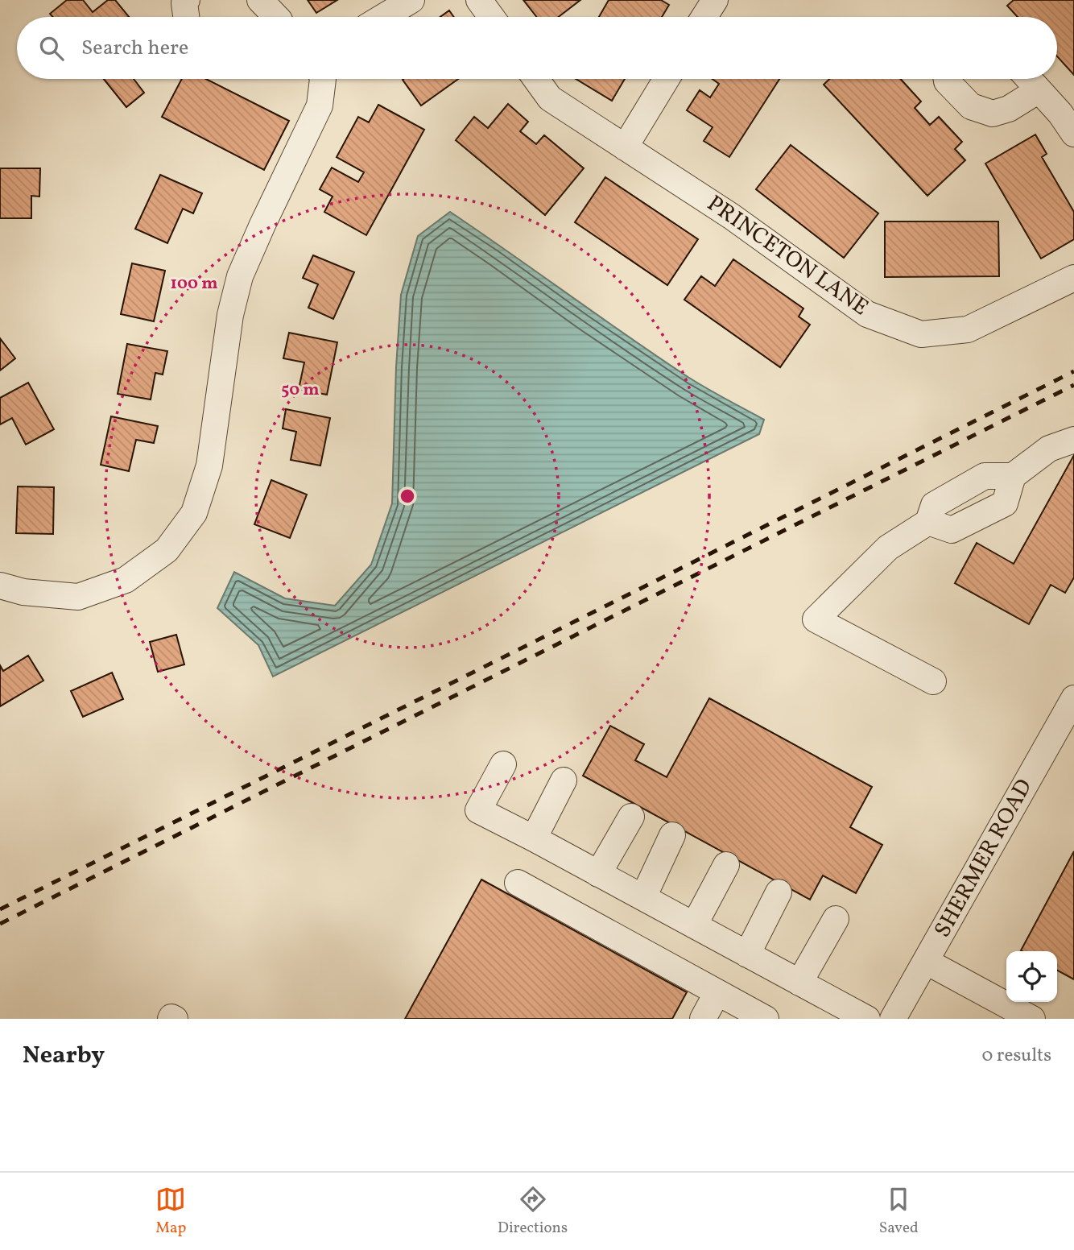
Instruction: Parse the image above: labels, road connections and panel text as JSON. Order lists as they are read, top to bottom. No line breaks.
{"streets":{"street":["PRINCETON LANE","SHERMER ROAD"]},"page":{"search":"Search here","heading":["Nearby","0 results"],"nav":["Map","Directions","Saved"]},"rings":["100 m","50 m"]}
